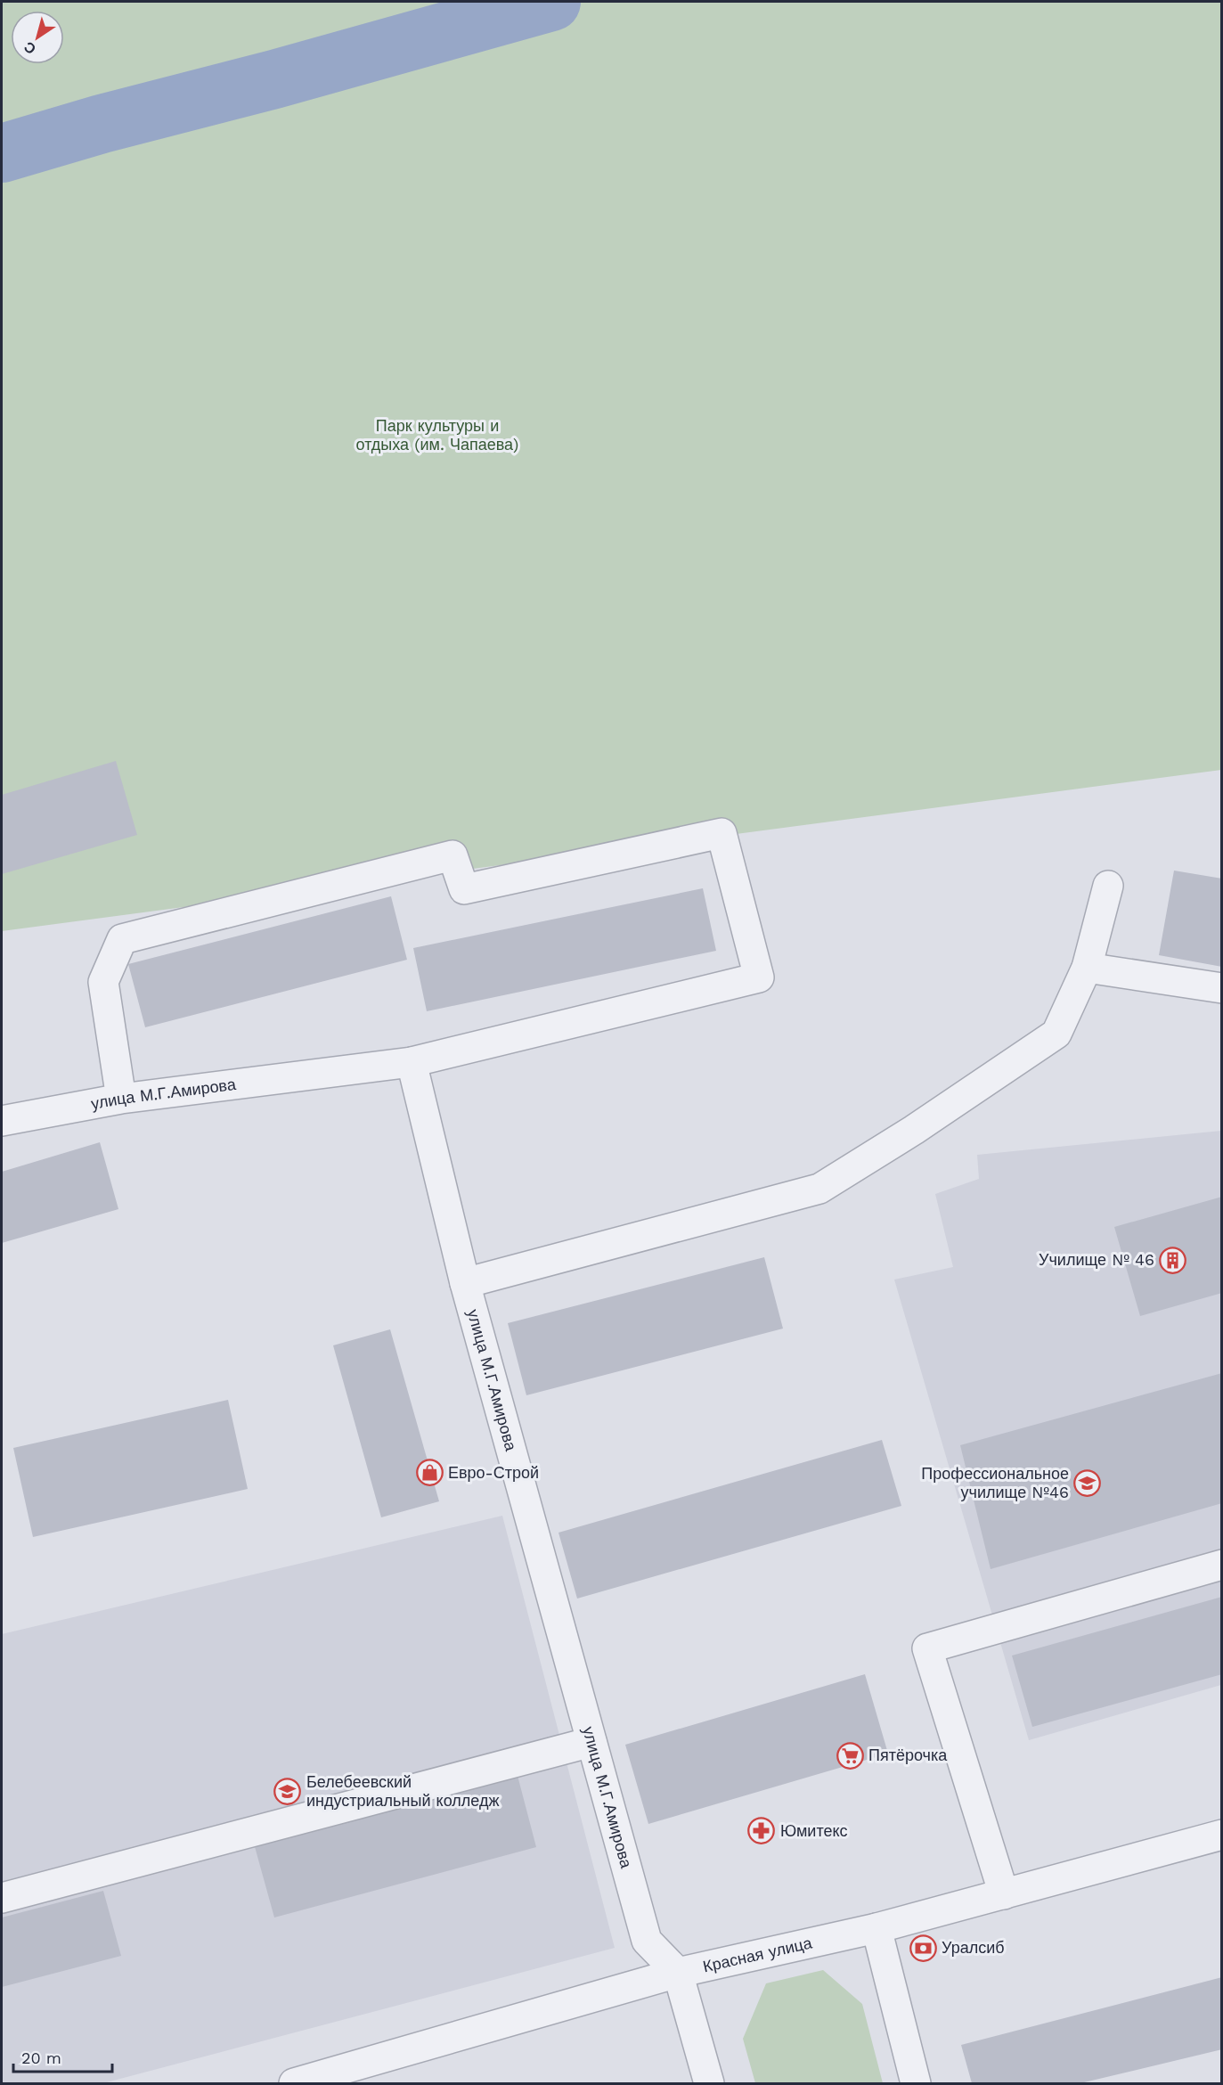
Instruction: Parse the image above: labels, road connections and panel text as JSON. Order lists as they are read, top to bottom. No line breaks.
{"streets":{"street":["улица М.Г.Амирова","Красная улица"]},"crossings":[["улица М.Г.Амирова","Красная улица"]],"parks":["Парк культуры и отдыха (им. Чапаева)"],"places":{"building":["Училище № 46"],"shop":["Евро-Строй"],"school or university":["Профессиональное училище №46","Белебеевский индустриальный колледж"],"supermarket":["Пятёрочка"],"pharmacy":["Юмитекс"],"bank":["Уралсиб"]},"scale_bar":"20 m","north":"bottom left"}
